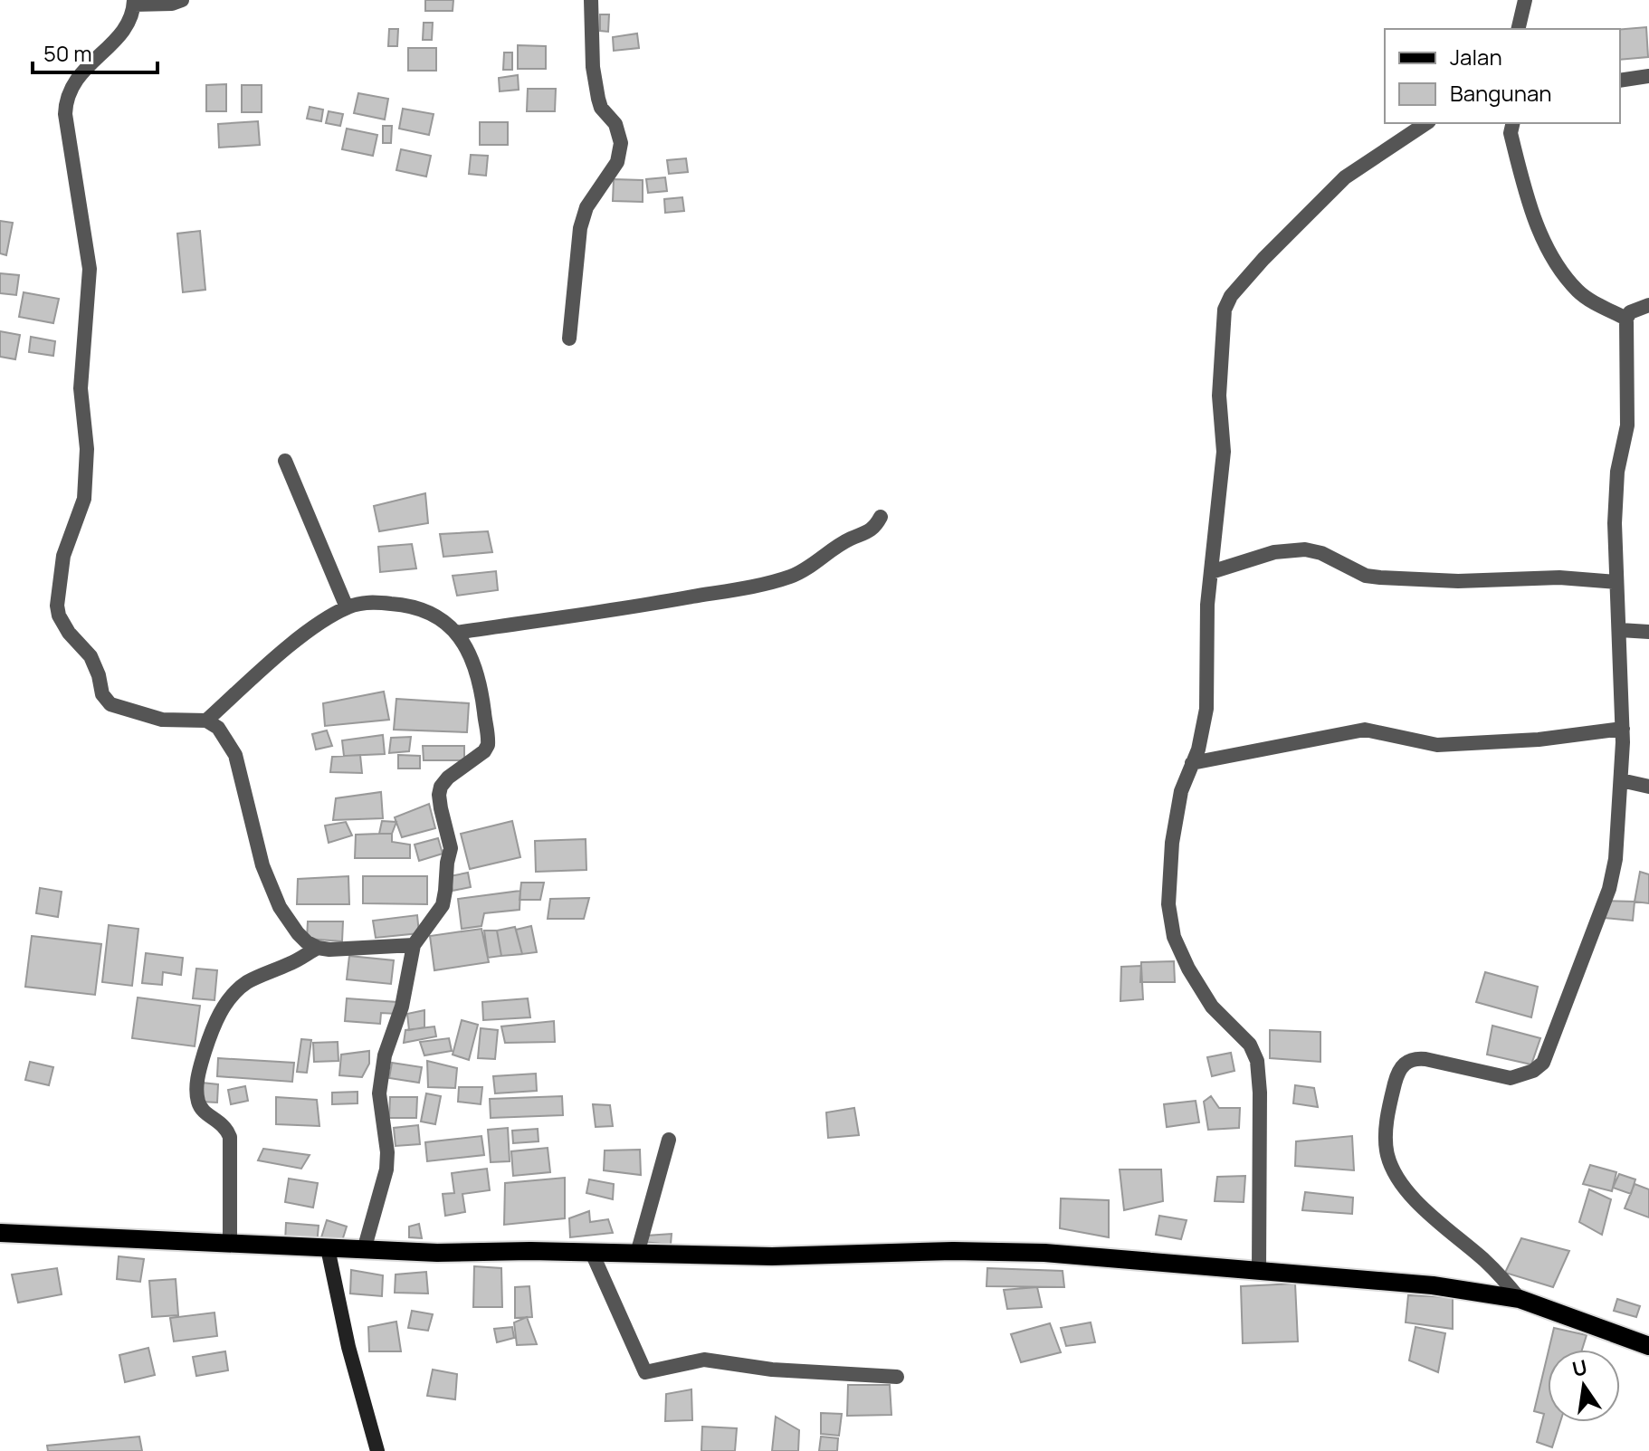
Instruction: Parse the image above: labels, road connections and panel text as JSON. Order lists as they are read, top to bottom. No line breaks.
{"legend":["Jalan","Bangunan"],"scale_bar":"50 m","north":"top"}
